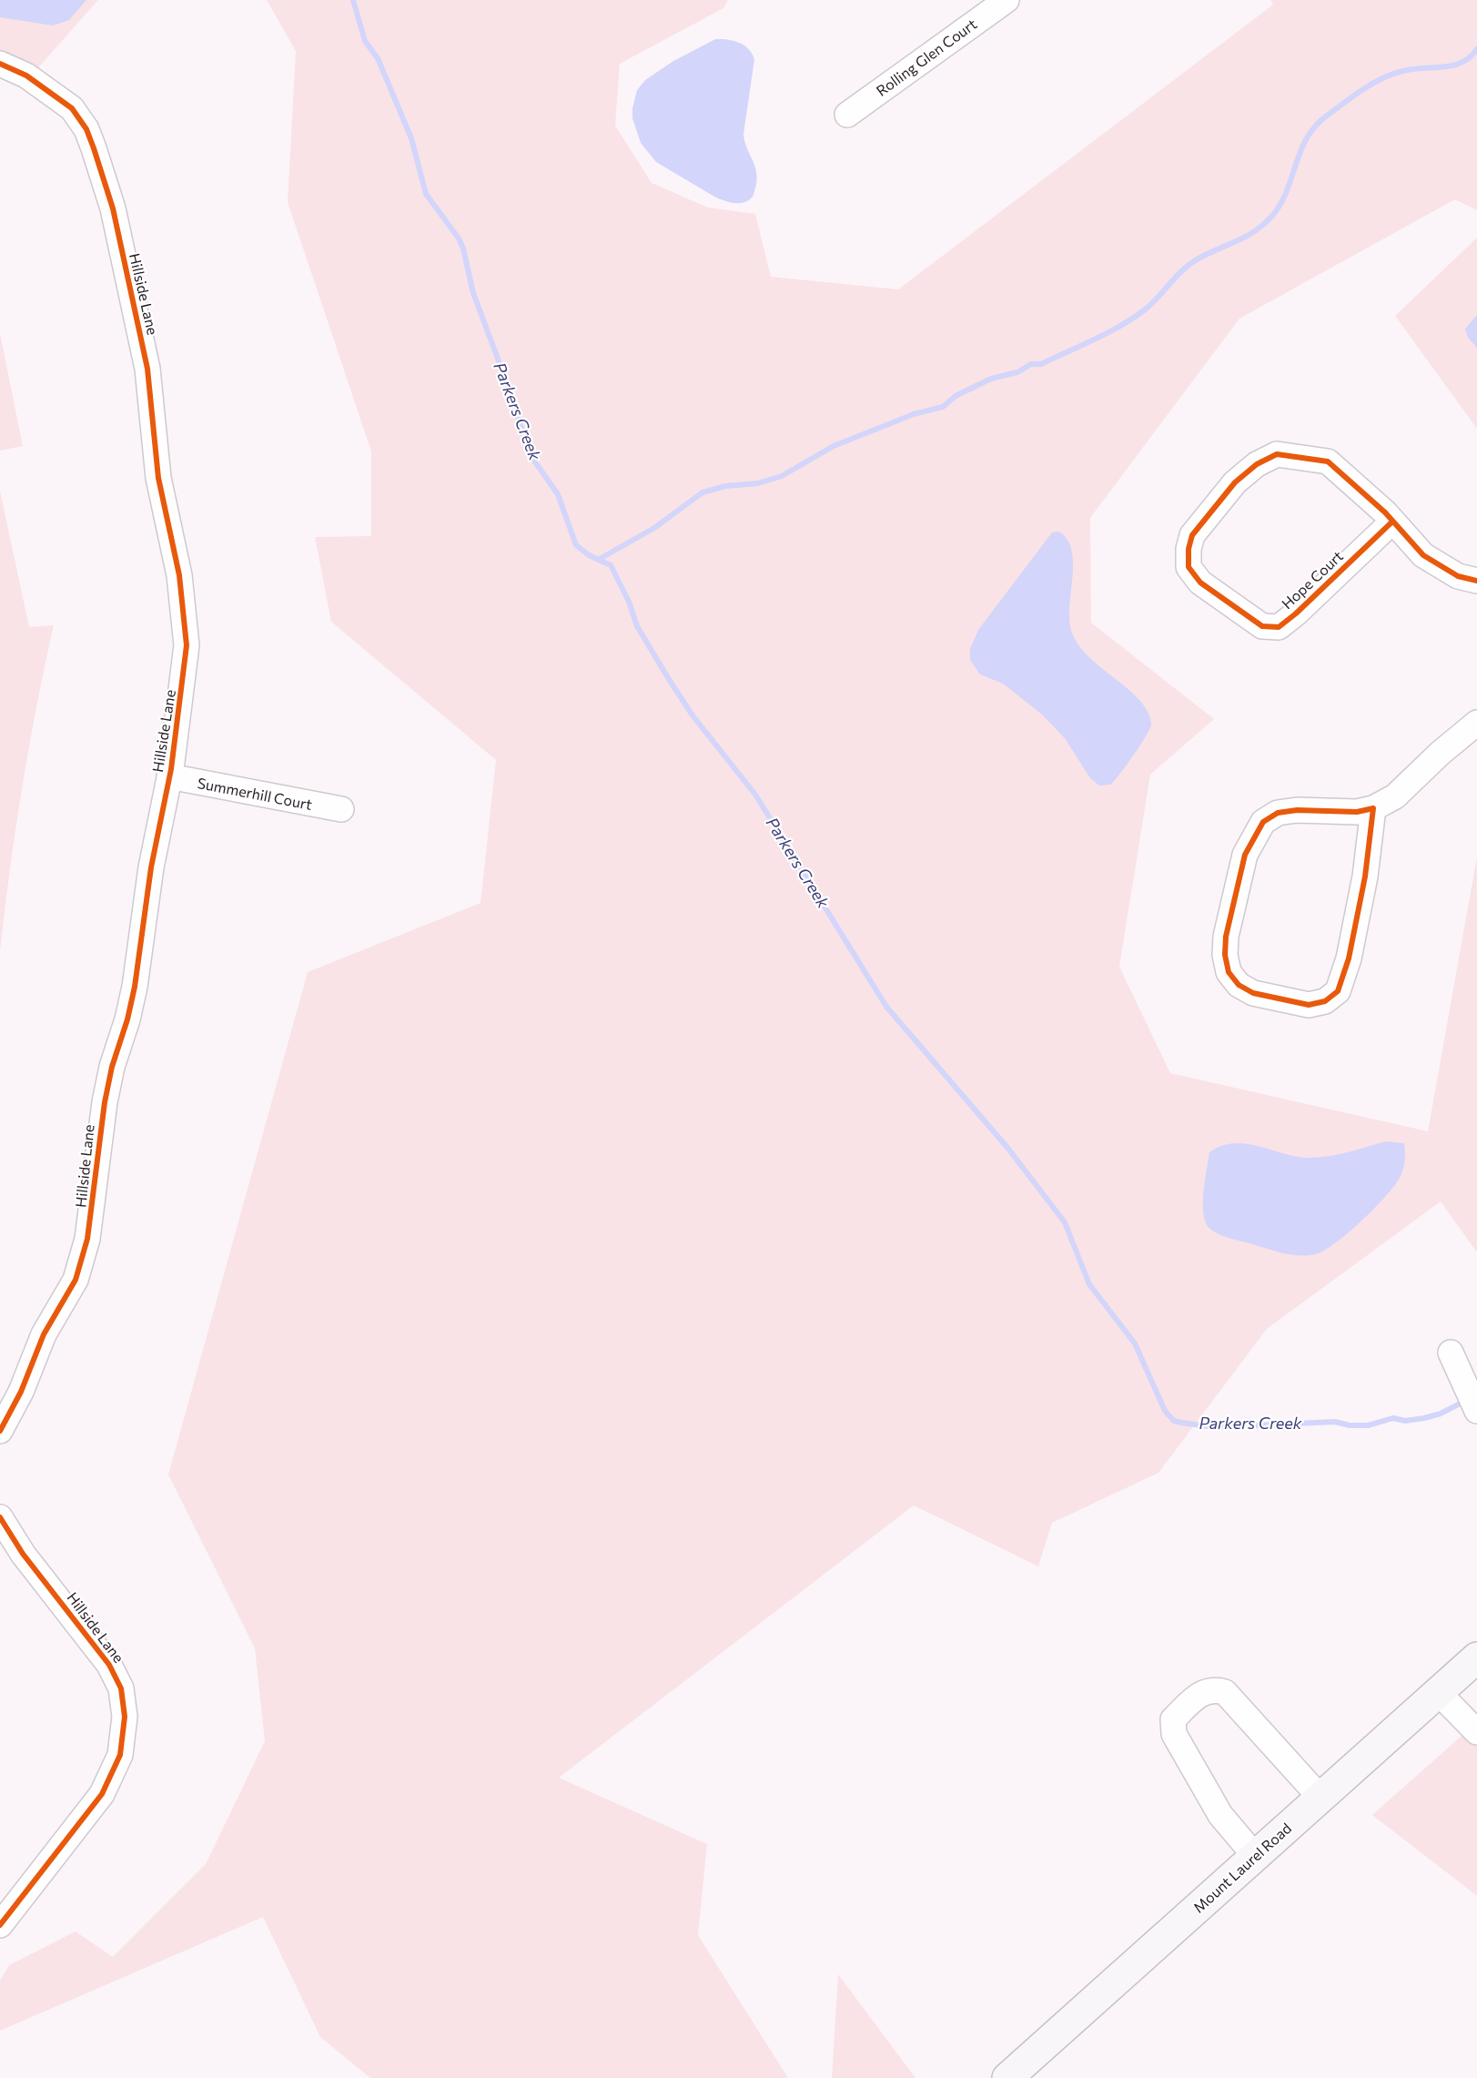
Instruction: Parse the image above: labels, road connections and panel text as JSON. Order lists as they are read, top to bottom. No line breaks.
{"streets":{"main road":["Mount Laurel Road"],"street":["Rolling Glen Court","Hillside Lane","Hope Court","Summerhill Court"]},"crossings":[["Hillside Lane","Summerhill Court"]],"water":["Parkers Creek"]}
